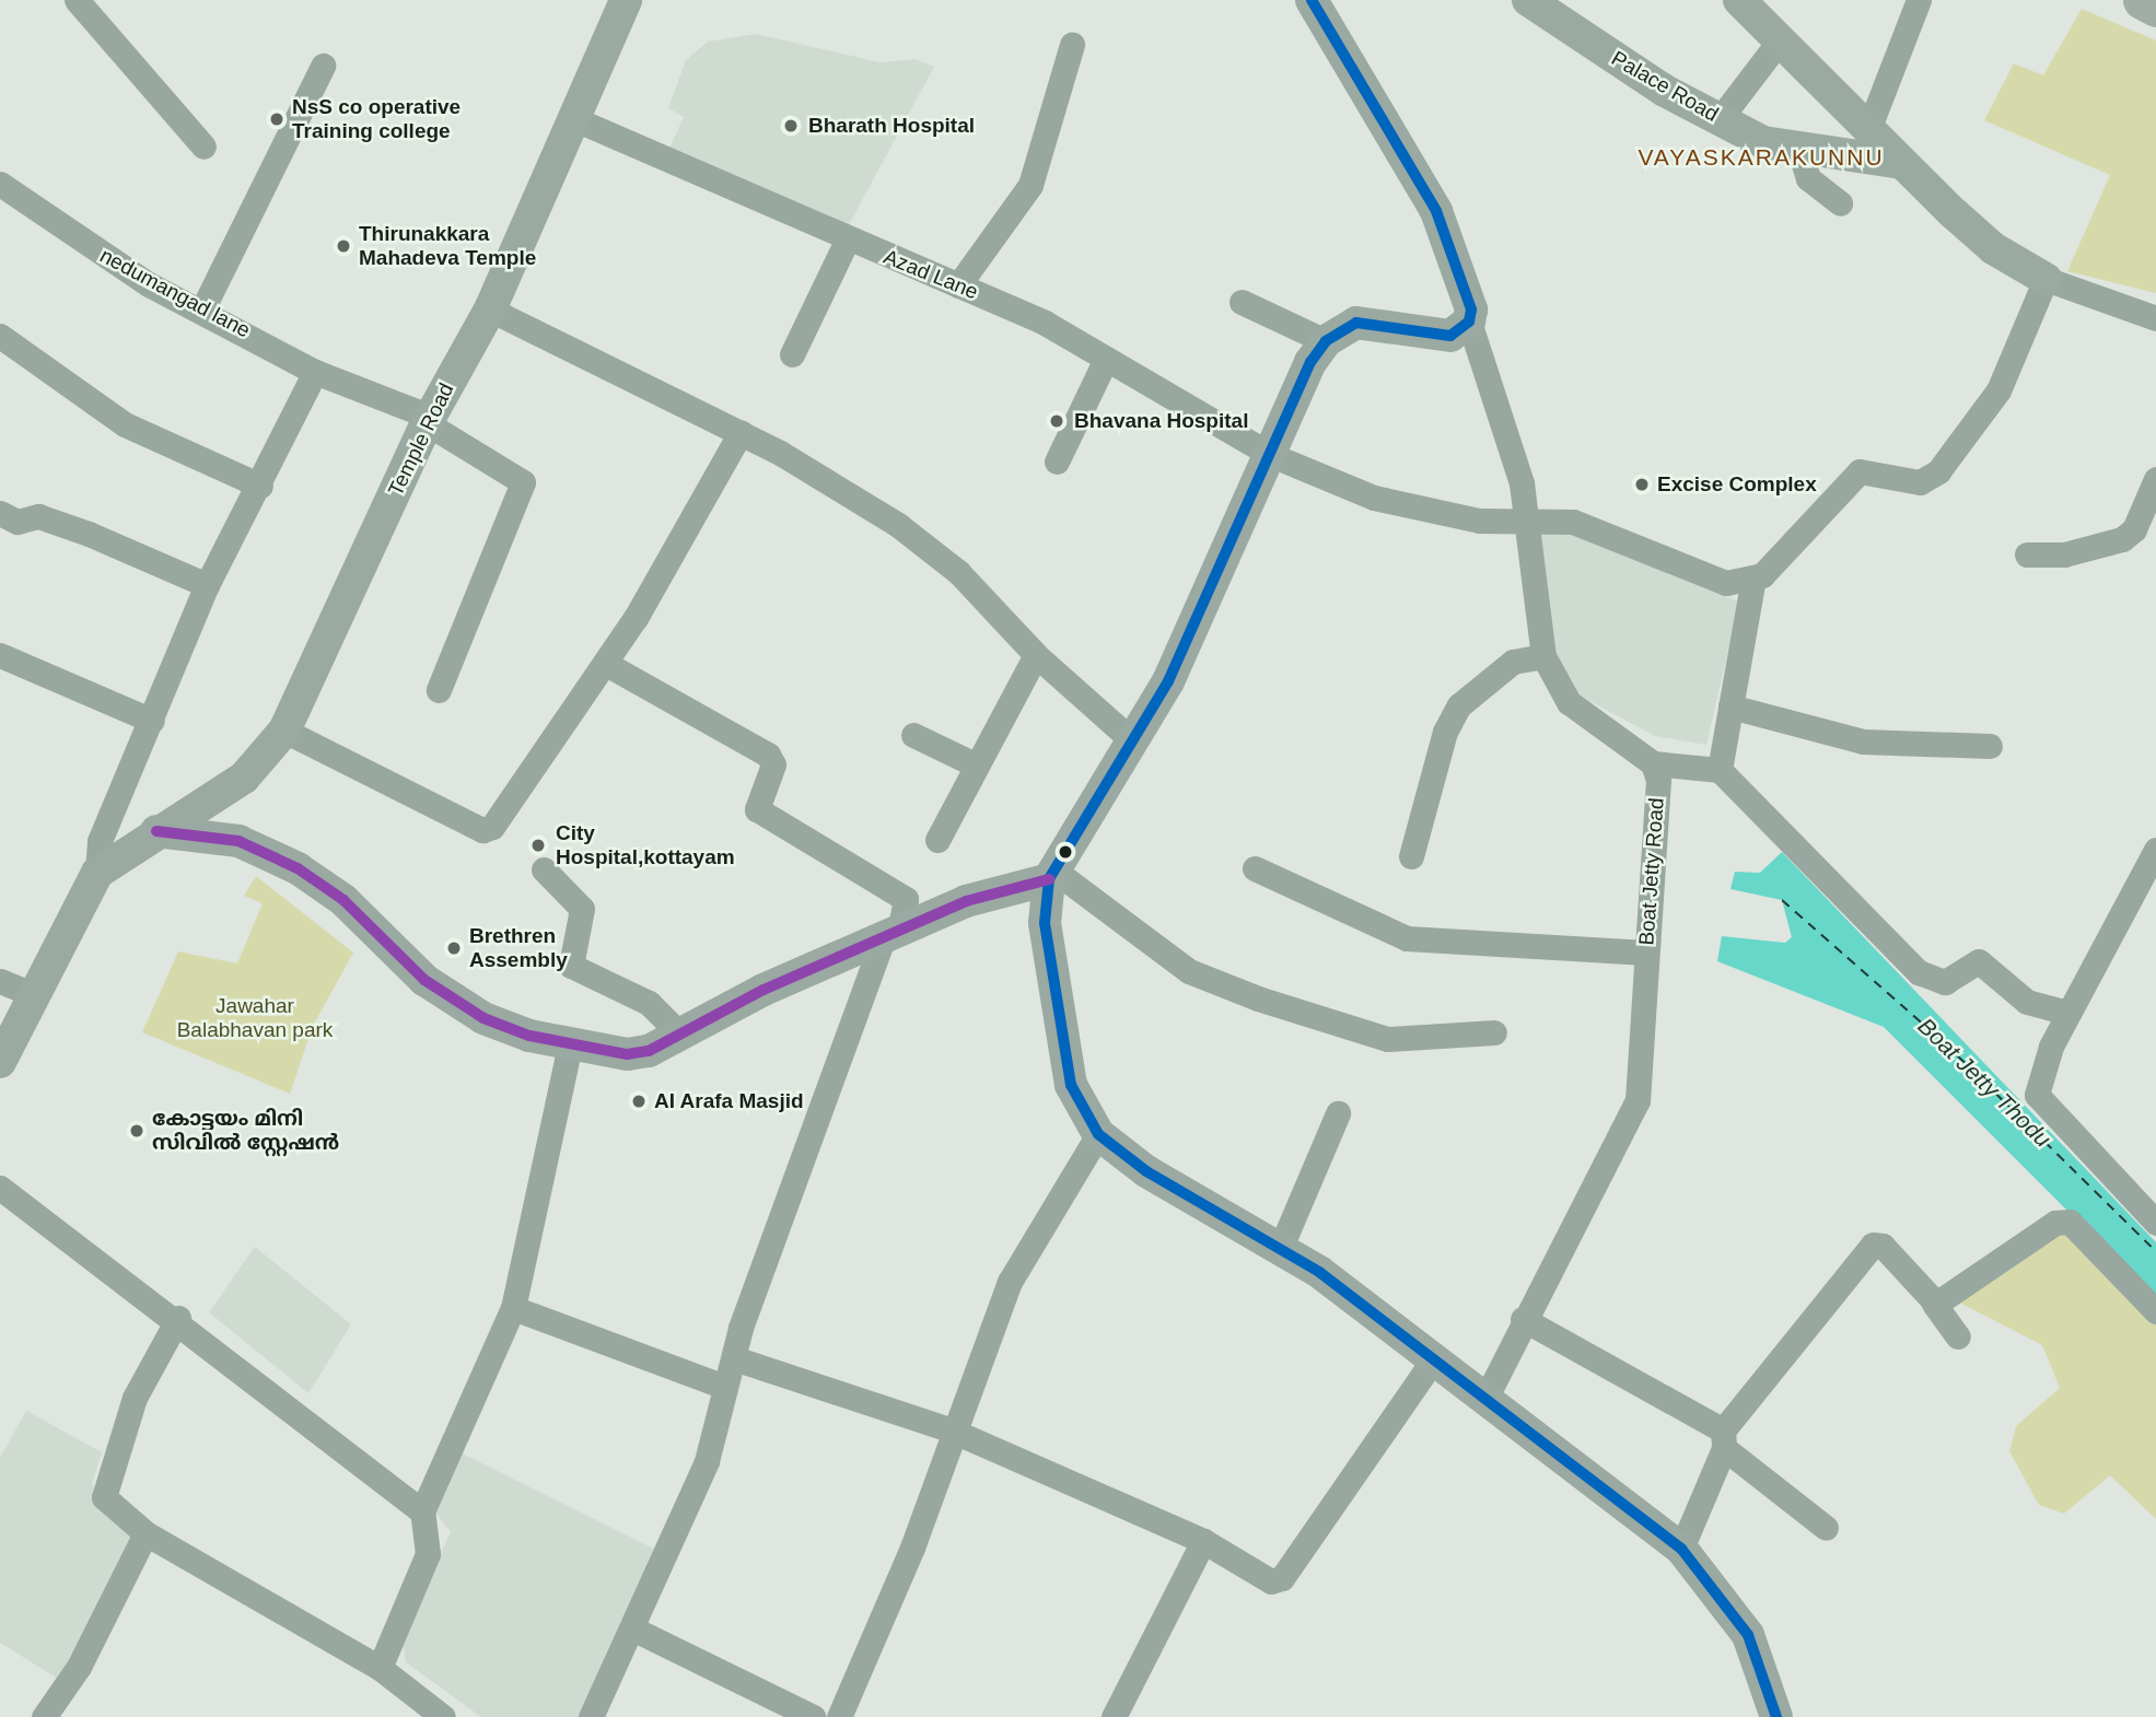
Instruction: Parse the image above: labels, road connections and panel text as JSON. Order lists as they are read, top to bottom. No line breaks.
{"streets":{"main road":["Palace Road","Temple Road"],"street":["Azad Lane","nedumangad lane","Boat Jetty Road"]},"crossings":[["Azad Lane","Temple Road"],["nedumangad lane","Temple Road"]],"districts":["VAYASKARAKUNNU"],"water":["Boat Jetty Thodu"],"parks":["Jawahar Balabhavan park"],"places":["NsS co operative Training college","Bharath Hospital","Thirunakkara Mahadeva Temple","Bhavana Hospital","Excise Complex","City Hospital,kottayam","Brethren Assembly","AI Arafa Masjid","കോട്ടയം മിനി സിവിൽ സ്റ്റേഷൻ"]}
